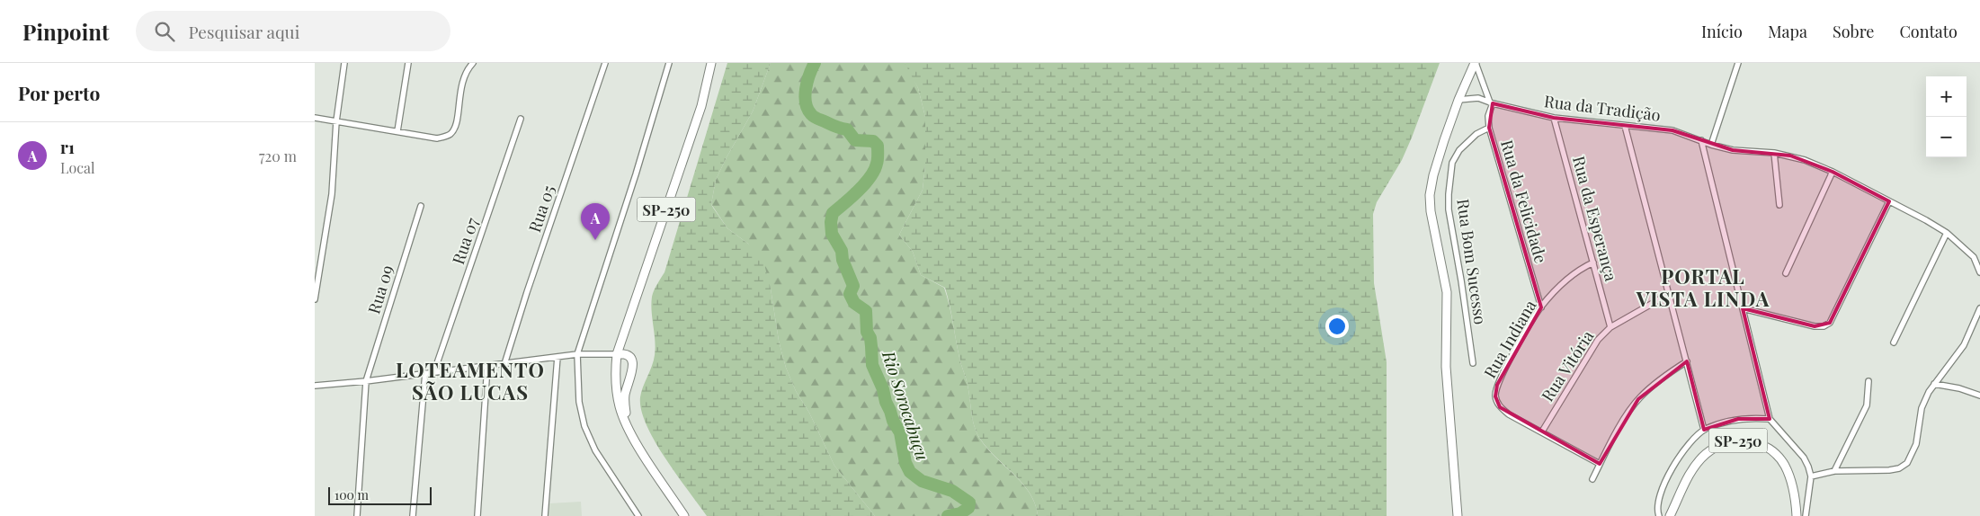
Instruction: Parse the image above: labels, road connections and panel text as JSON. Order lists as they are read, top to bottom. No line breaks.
{"streets":{"main road":["SP-250"],"street":["Rua da Tradição","Rua da Felicidade","Rua 05","Rua da Esperança","Rua 07","Rua Bom Sucesso","Rua 09","Rua Indiana","Rua Vitória"]},"crossings":[["Rua da Tradição","Rua da Felicidade"],["Rua da Tradição","Rua da Esperança"],["Rua da Felicidade","Rua Bom Sucesso"],["Rua da Felicidade","Rua Indiana"],["Rua da Esperança","Rua Indiana"],["Rua da Esperança","Rua Vitória"],["Rua Indiana","Rua Vitória"]],"districts":["PORTAL VISTA LINDA","LOTEAMENTO SÃO LUCAS"],"water":["Rio Sorocabuçu"],"scale_bar":"100 m","page":{"header":"Pinpoint","search":"Pesquisar aqui","nav":["Início","Mapa","Sobre","Contato"],"heading":"Por perto","map_buttons":["+","−"],"list":[{"mark":"A","name":"r1","note":"Local","value":"720 m"}],"pins":"A","scale":"100 m"}}
